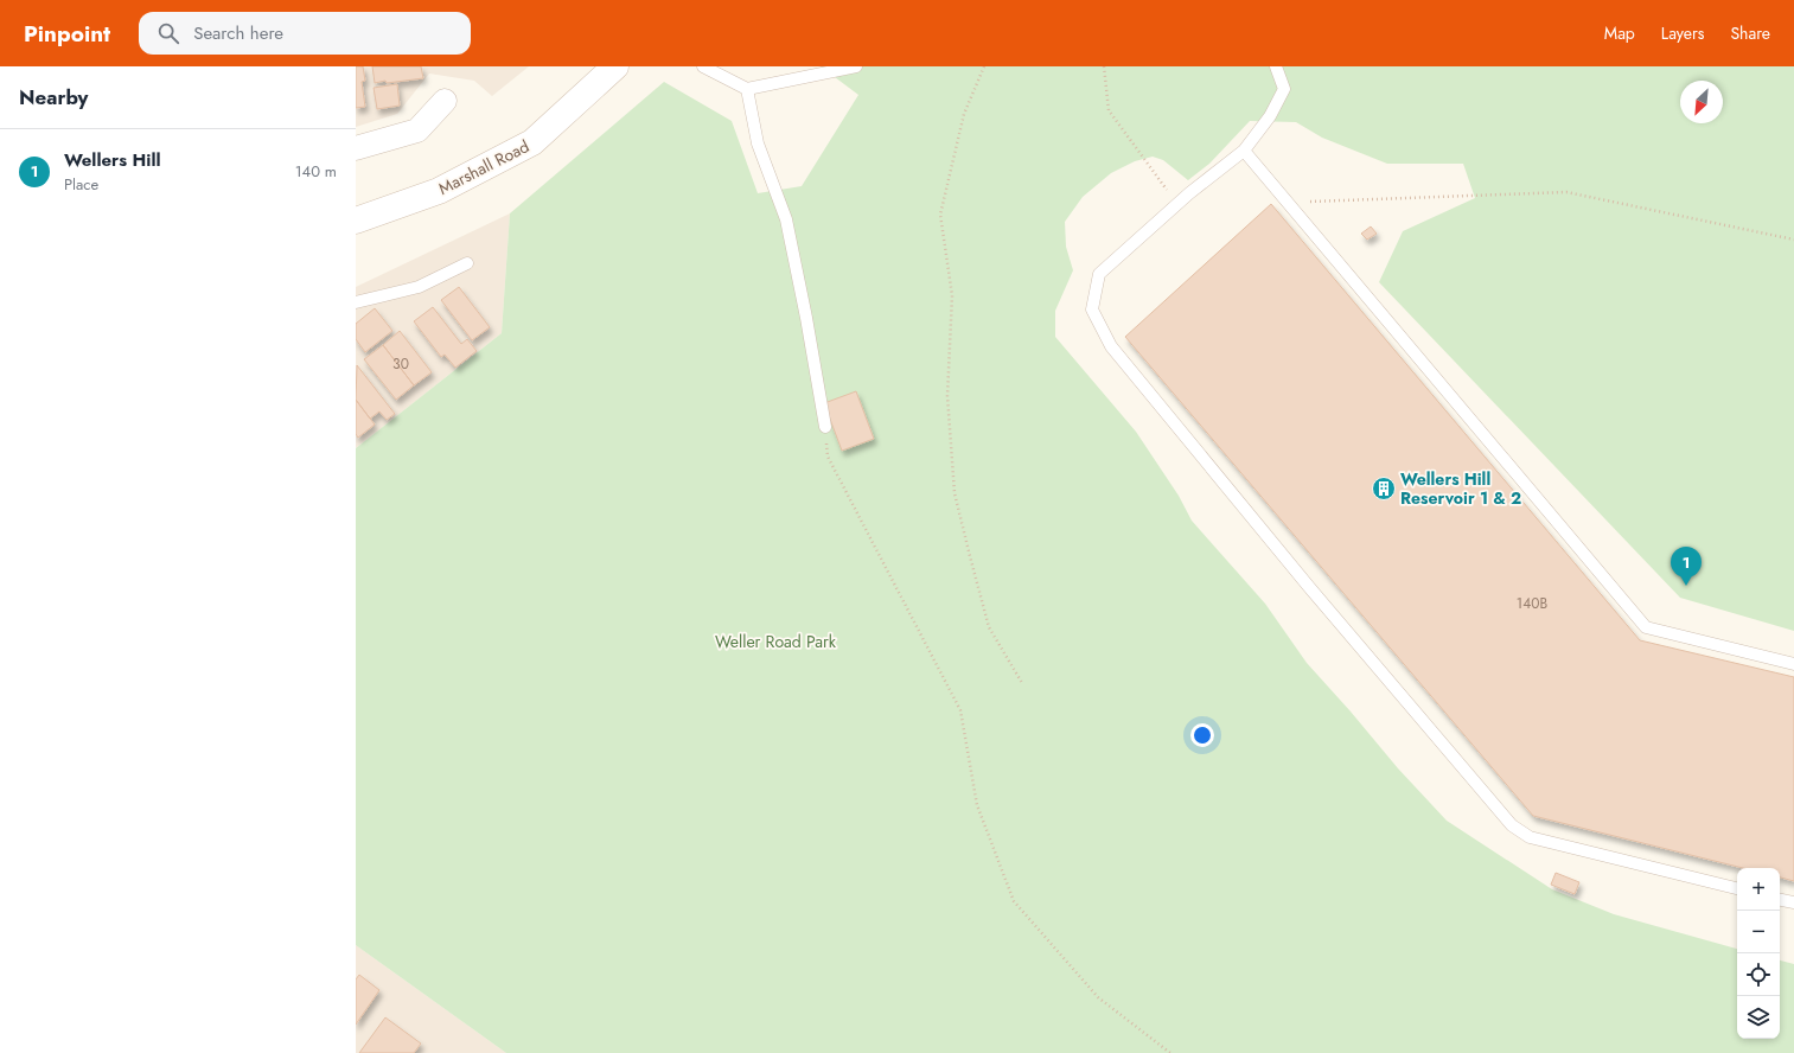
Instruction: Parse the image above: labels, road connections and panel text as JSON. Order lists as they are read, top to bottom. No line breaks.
{"streets":{"main road":["Marshall Road"]},"parks":["Weller Road Park"],"places":{"building":["Wellers Hill Reservoir 1 & 2"]},"house_numbers":["30","140B"],"north":"bottom left","page":{"header":"Pinpoint","search":"Search here","nav":["Map","Layers","Share"],"heading":"Nearby","list":[{"mark":"1","name":"Wellers Hill","note":"Place","value":"140 m"}],"pins":"1","map_buttons":["+","−"]}}
